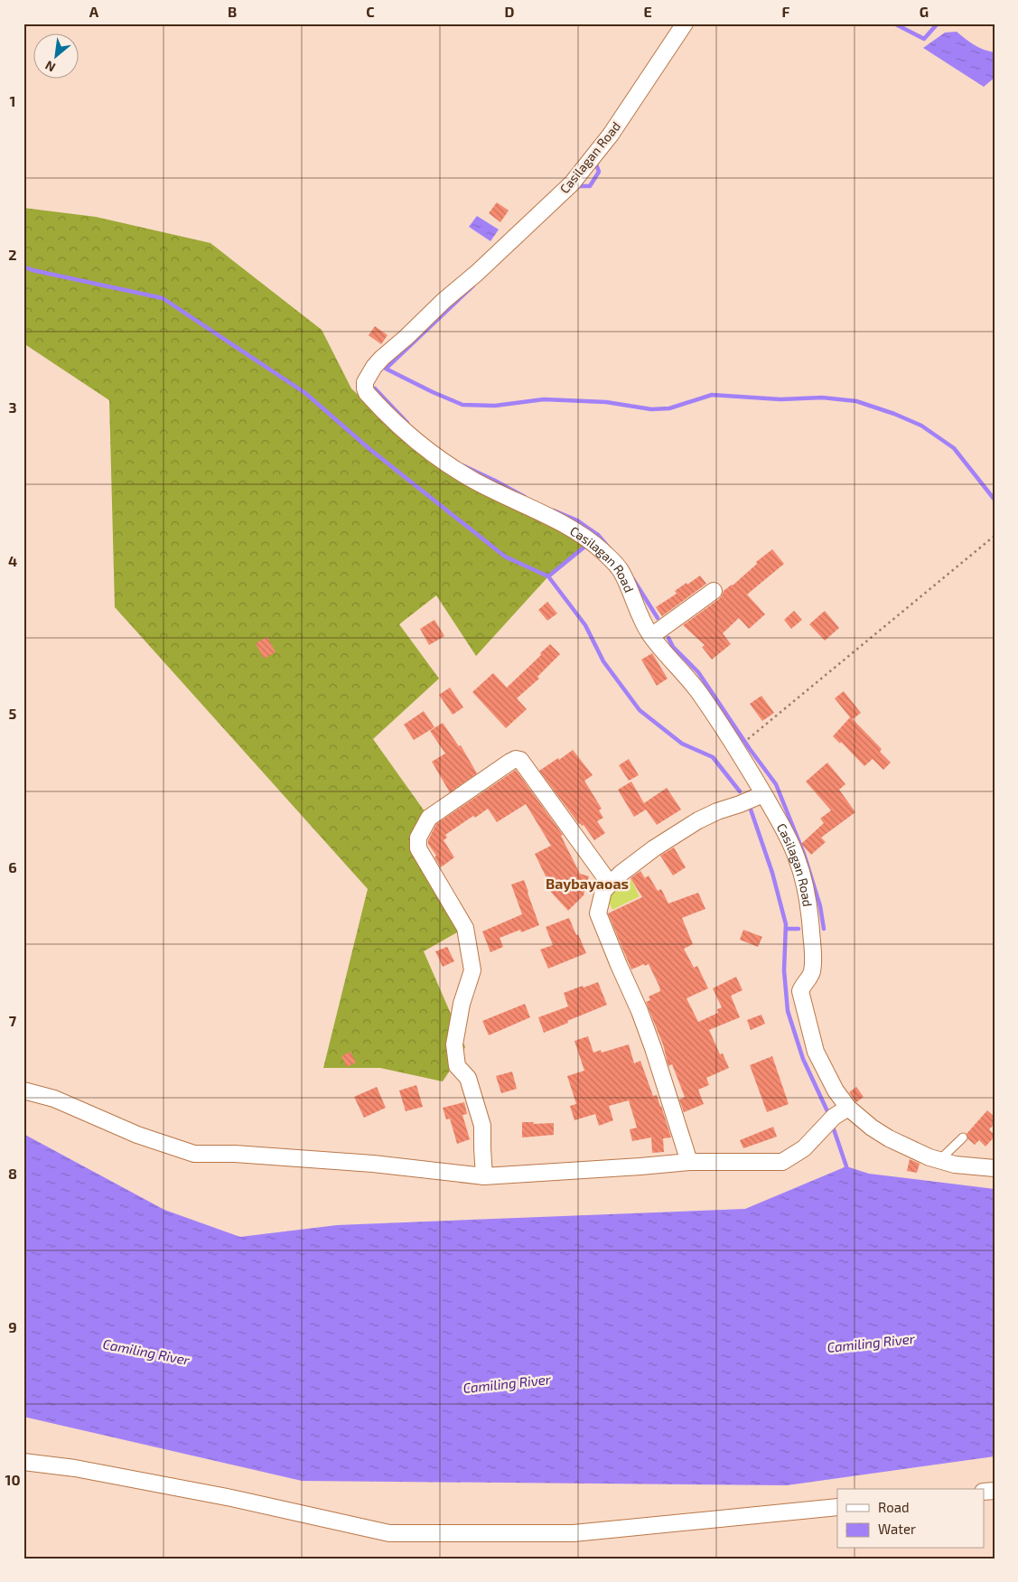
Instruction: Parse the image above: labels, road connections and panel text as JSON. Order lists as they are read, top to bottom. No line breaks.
{"streets":{"street":["Casilagan Road"]},"districts":["Baybayaoas"],"water":["Camiling River"],"legend":["Road","Water"],"north":"bottom left","grid":{"columns":["A","B","C","D","E","F","G"],"rows":["1","2","3","4","5","6","7","8","9","10"]}}
